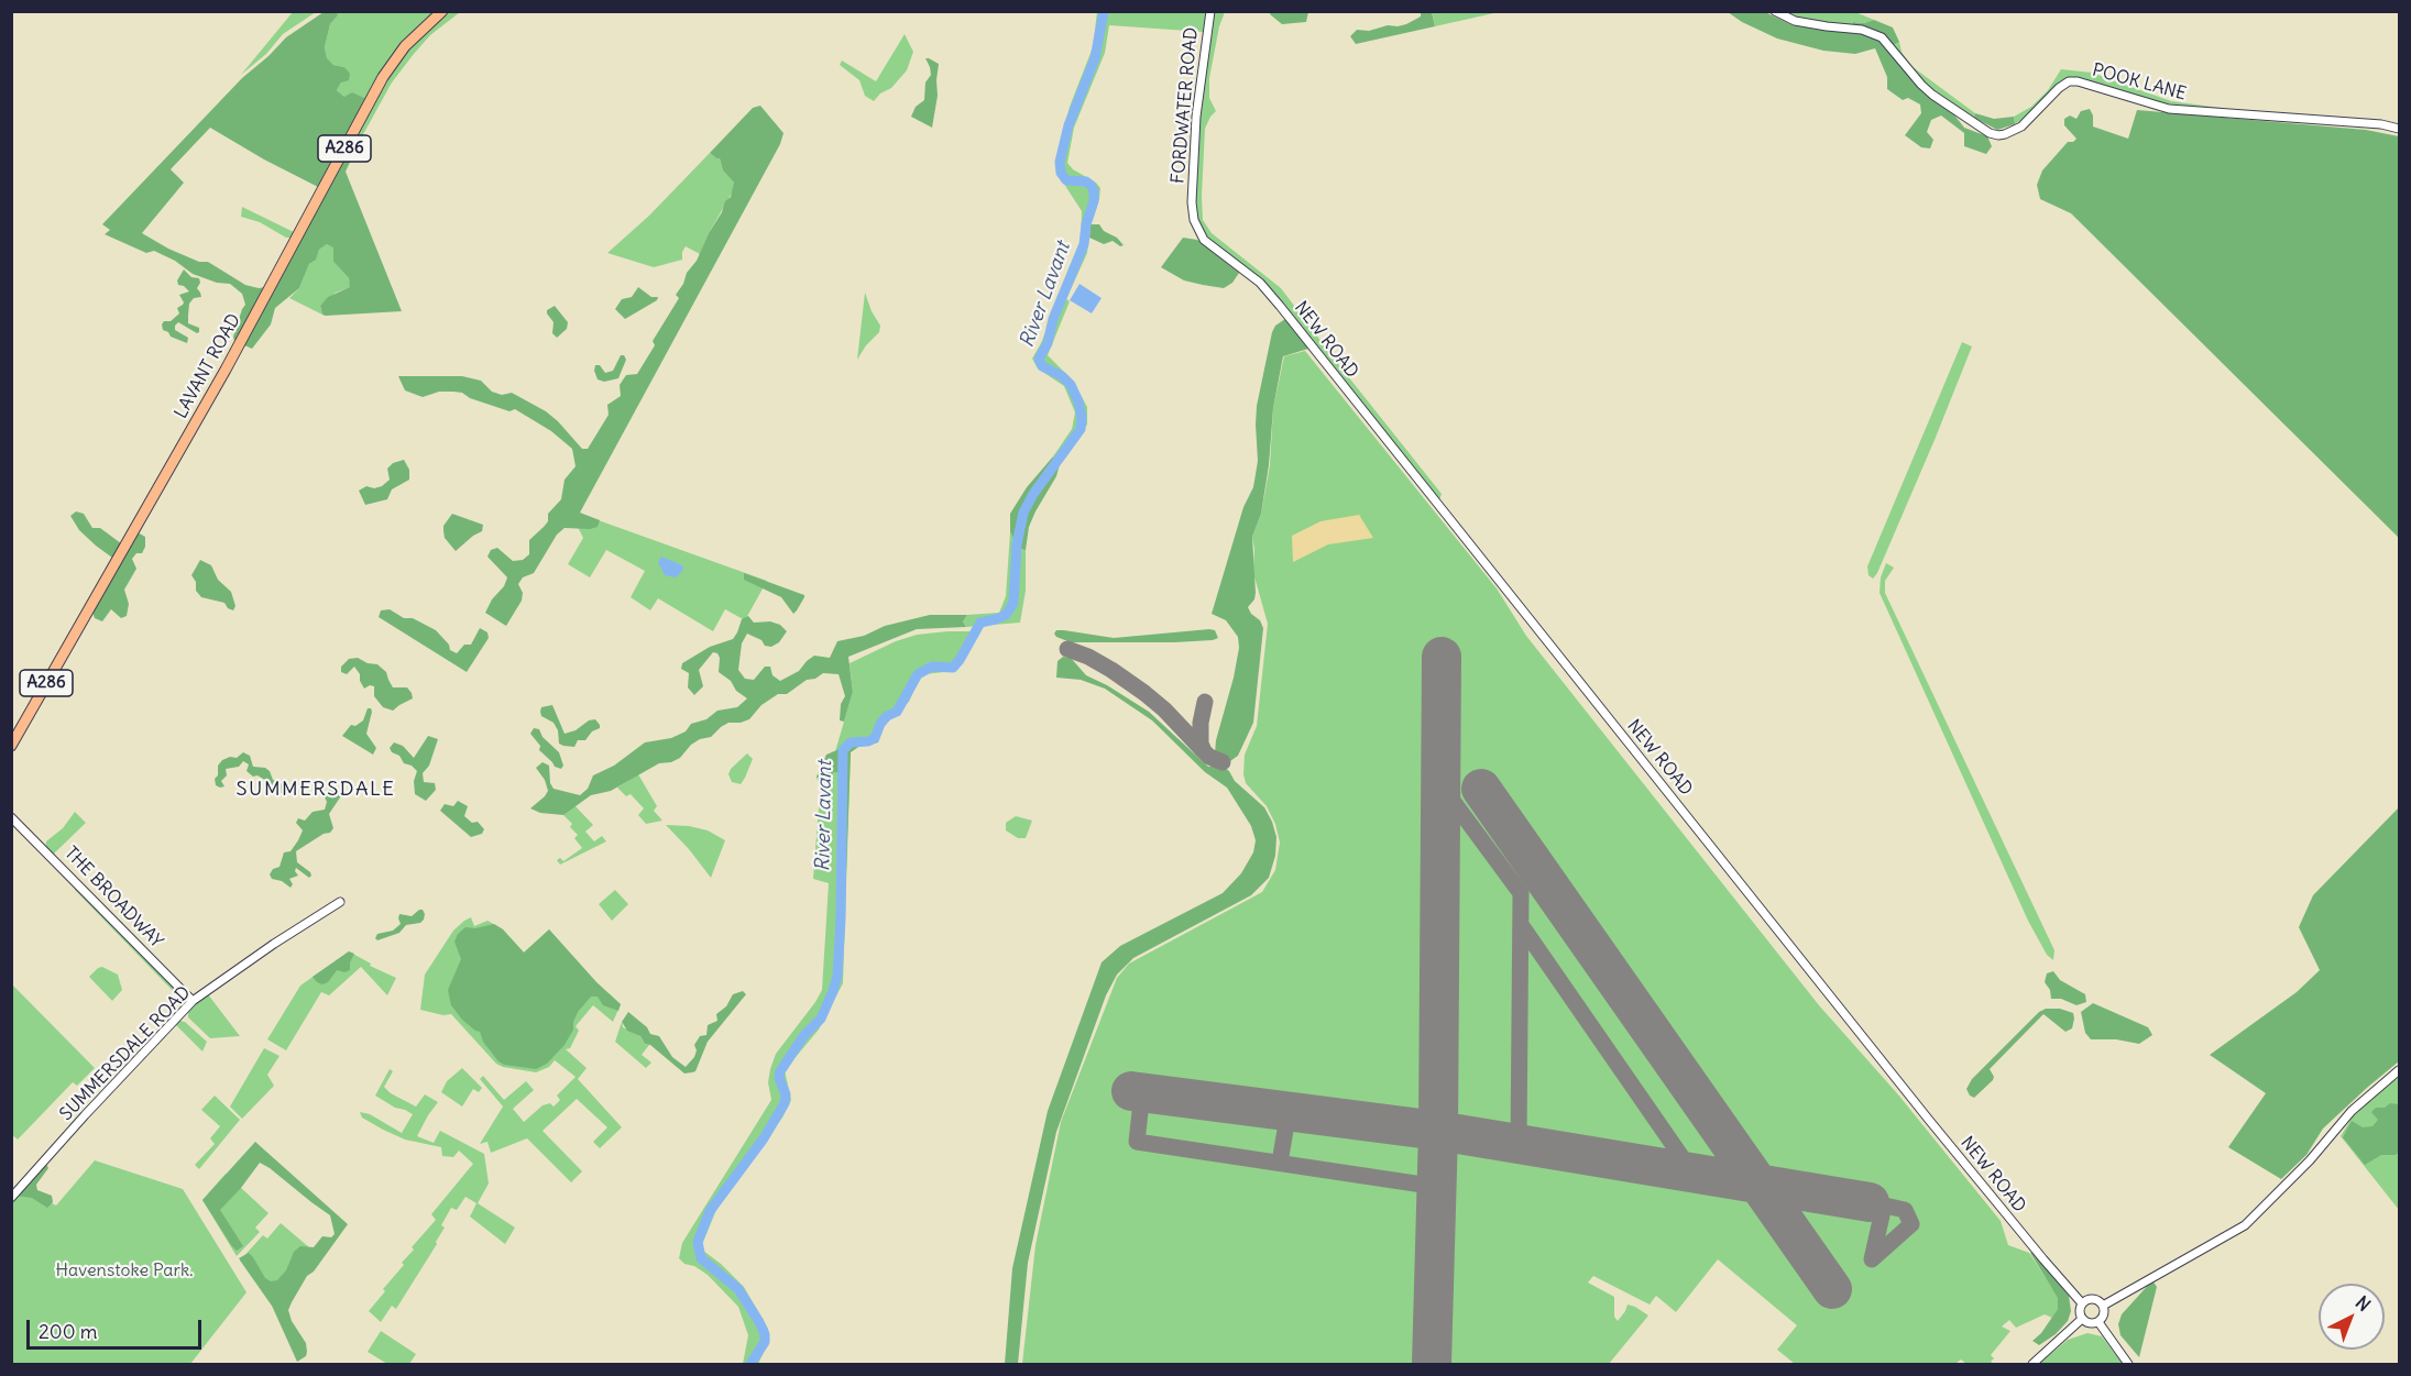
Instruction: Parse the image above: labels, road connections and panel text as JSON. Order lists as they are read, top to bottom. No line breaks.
{"streets":{"main road":["A286","LAVANT ROAD"],"street":["POOK LANE","FORDWATER ROAD","NEW ROAD","THE BROADWAY","SUMMERSDALE ROAD"]},"crossings":[["FORDWATER ROAD","NEW ROAD"],["THE BROADWAY","SUMMERSDALE ROAD"]],"districts":["SUMMERSDALE"],"water":["River Lavant"],"parks":["Havenstoke Park."],"scale_bar":"200 m","north":"top right"}
